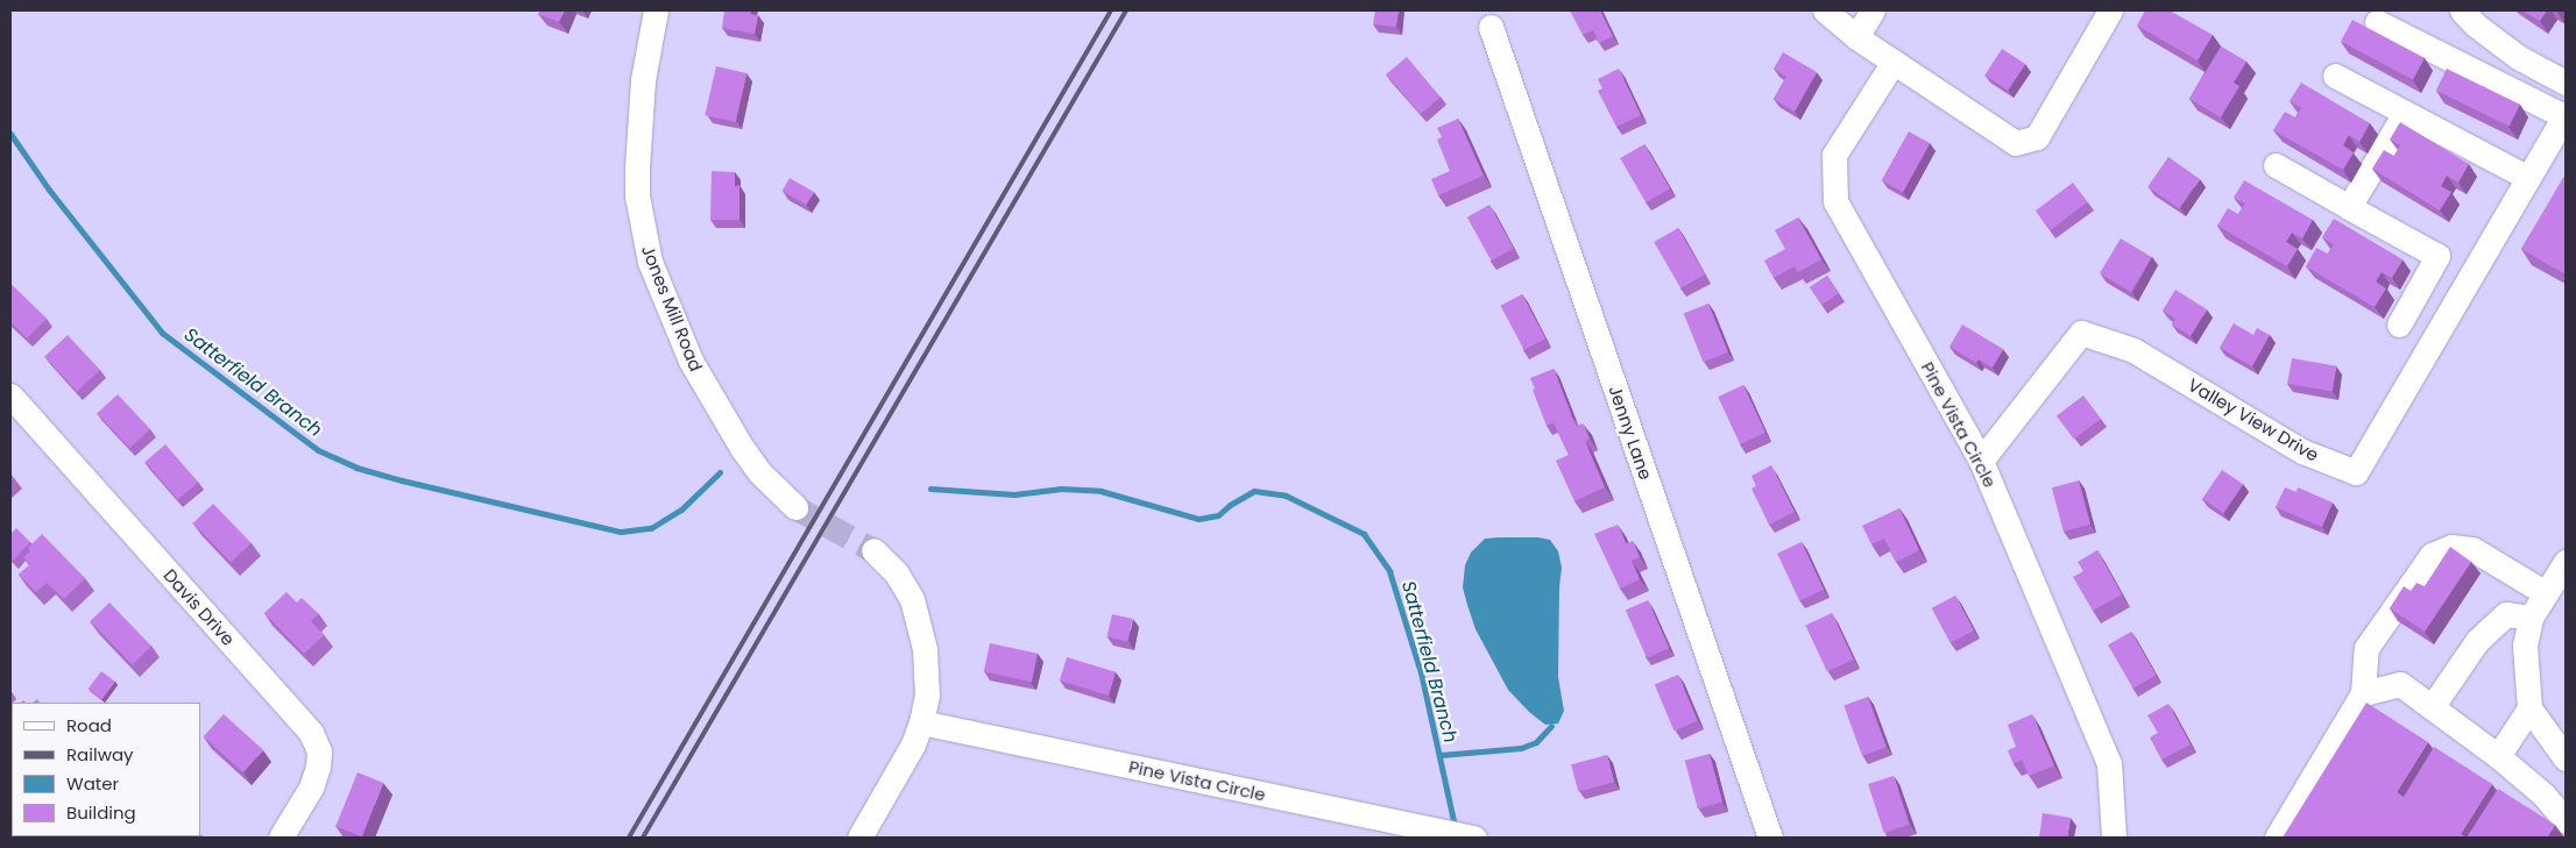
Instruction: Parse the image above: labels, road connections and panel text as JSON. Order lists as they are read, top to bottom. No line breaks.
{"streets":{"street":["Jones Mill Road","Valley View Drive","Pine Vista Circle","Jenny Lane","Davis Drive"]},"crossings":[["Valley View Drive","Pine Vista Circle"]],"water":["Satterfield Branch"],"legend":["Road","Railway","Water","Building"]}
